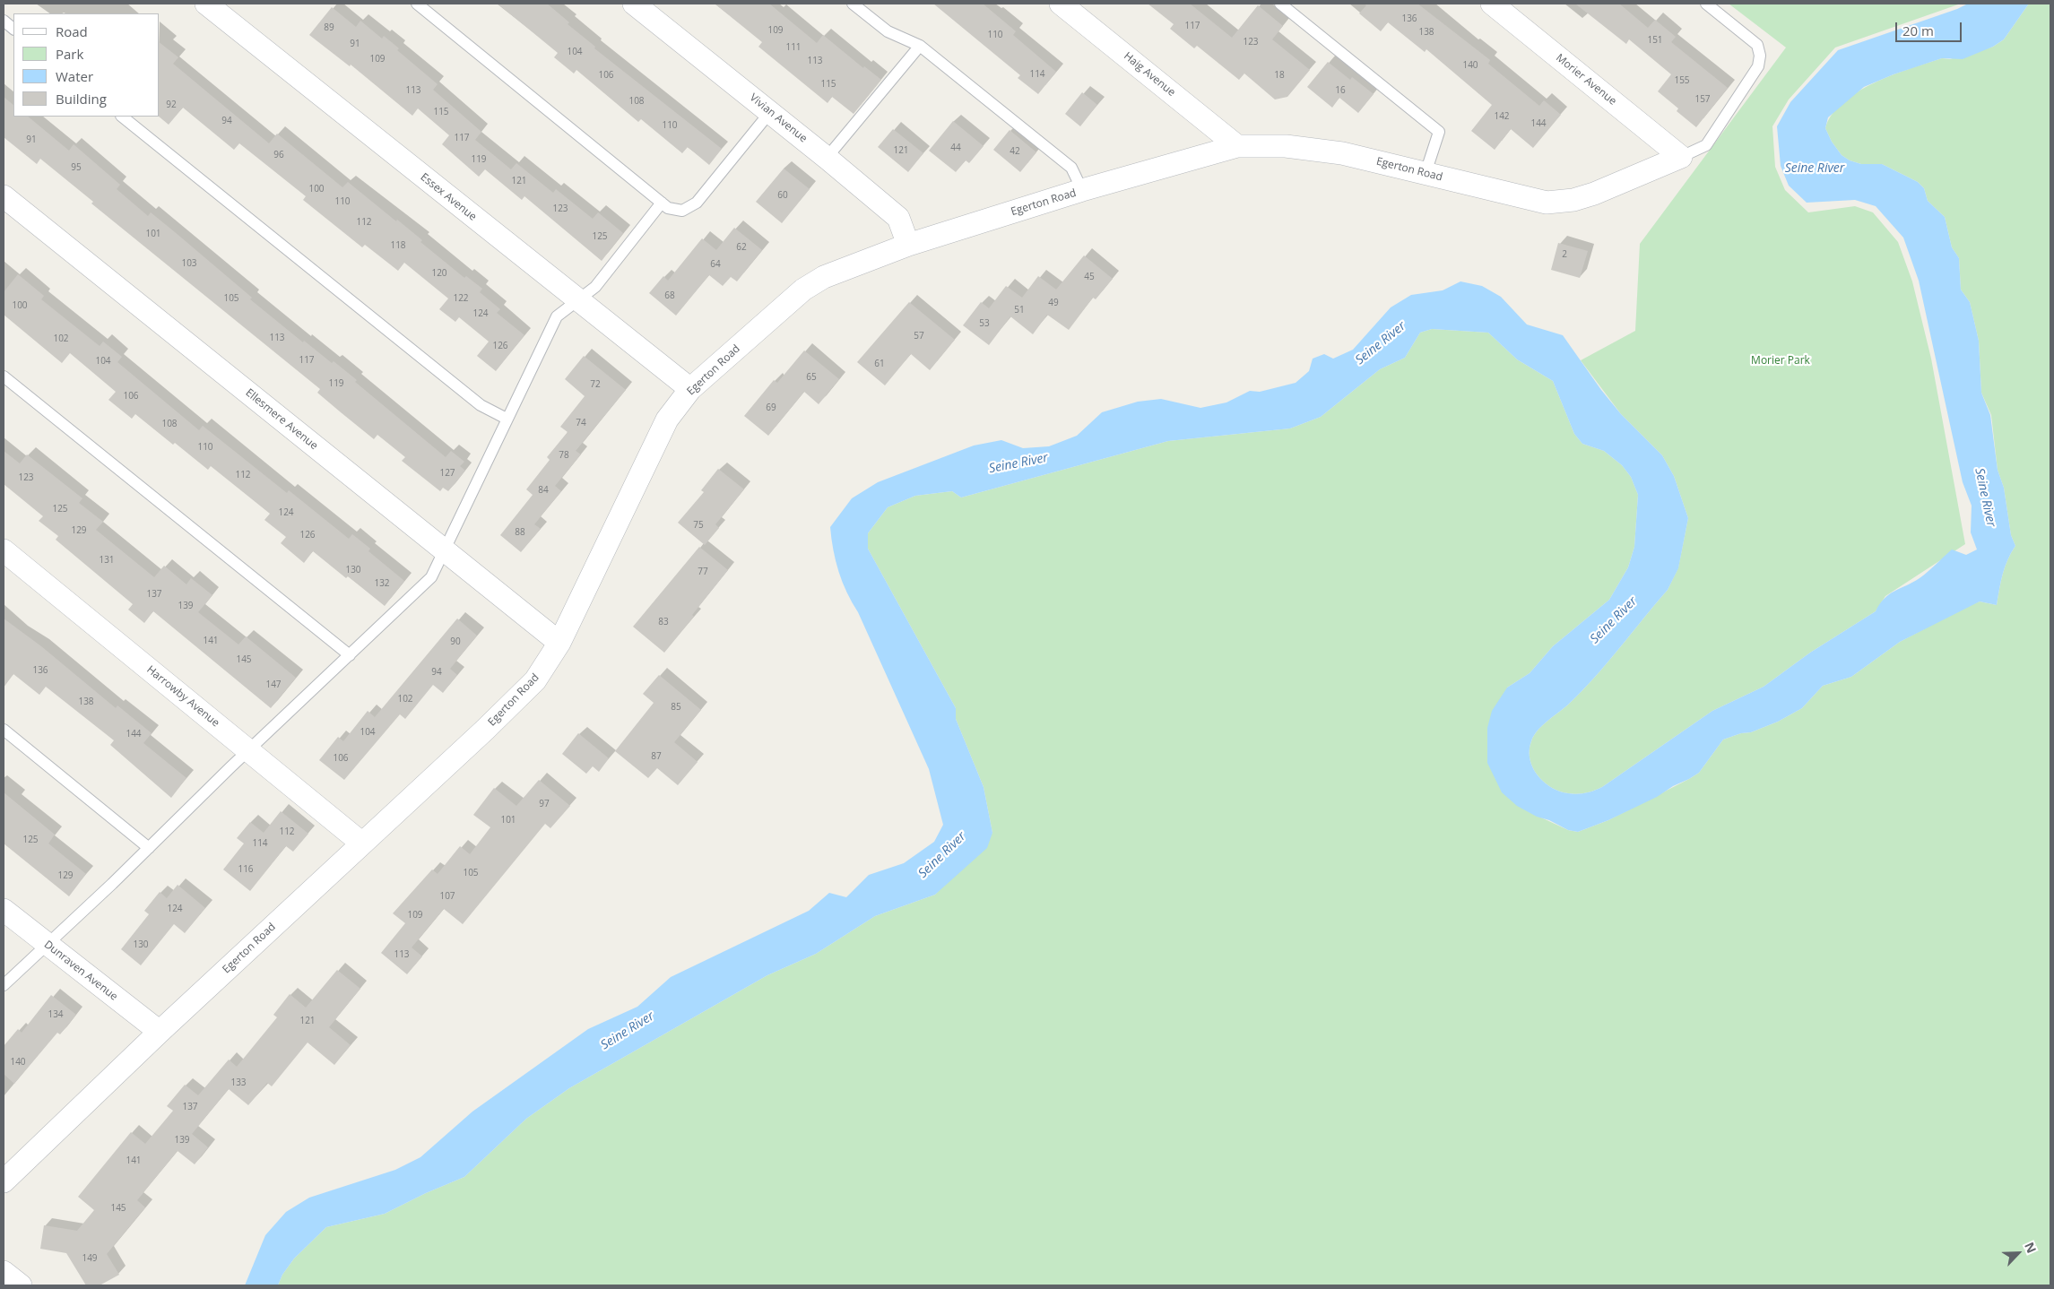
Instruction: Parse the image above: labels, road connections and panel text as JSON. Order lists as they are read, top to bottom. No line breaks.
{"streets":{"street":["Haig Avenue","Morier Avenue","Vivian Avenue","Egerton Road","Essex Avenue","Ellesmere Avenue","Harrowby Avenue","Dunraven Avenue"]},"crossings":[["Haig Avenue","Egerton Road"],["Morier Avenue","Egerton Road"],["Vivian Avenue","Egerton Road"],["Egerton Road","Essex Avenue"],["Egerton Road","Ellesmere Avenue"],["Egerton Road","Harrowby Avenue"],["Egerton Road","Dunraven Avenue"]],"water":["Seine River"],"parks":["Morier Park"],"house_numbers":["136","117","89","109","138","110","151","123","91","111","104","109","113","140","114","106","18","155","115","113","16","157","108","92","115","142","94","144","110","117","91","44","121","42","96","119","95","121","100","60","110","123","112","101","125","118","62","2","103","64","120","45","68","105","122","49","100","51","124","53","57","113","102","126","117","104","61","65","119","72","106","69","74","108","110","78","127","112","123","84","125","124","75","129","88","126","131","130","77","132","137","139","83","141","90","145","136","94","147","102","138","85","104","144","87","106","97","101","112","125","114","116","105","129","107","124","109","130","113","134","121","140","133","137","139","141","145","149"],"legend":["Road","Park","Water","Building"],"scale_bar":"20 m","north":"top right"}
